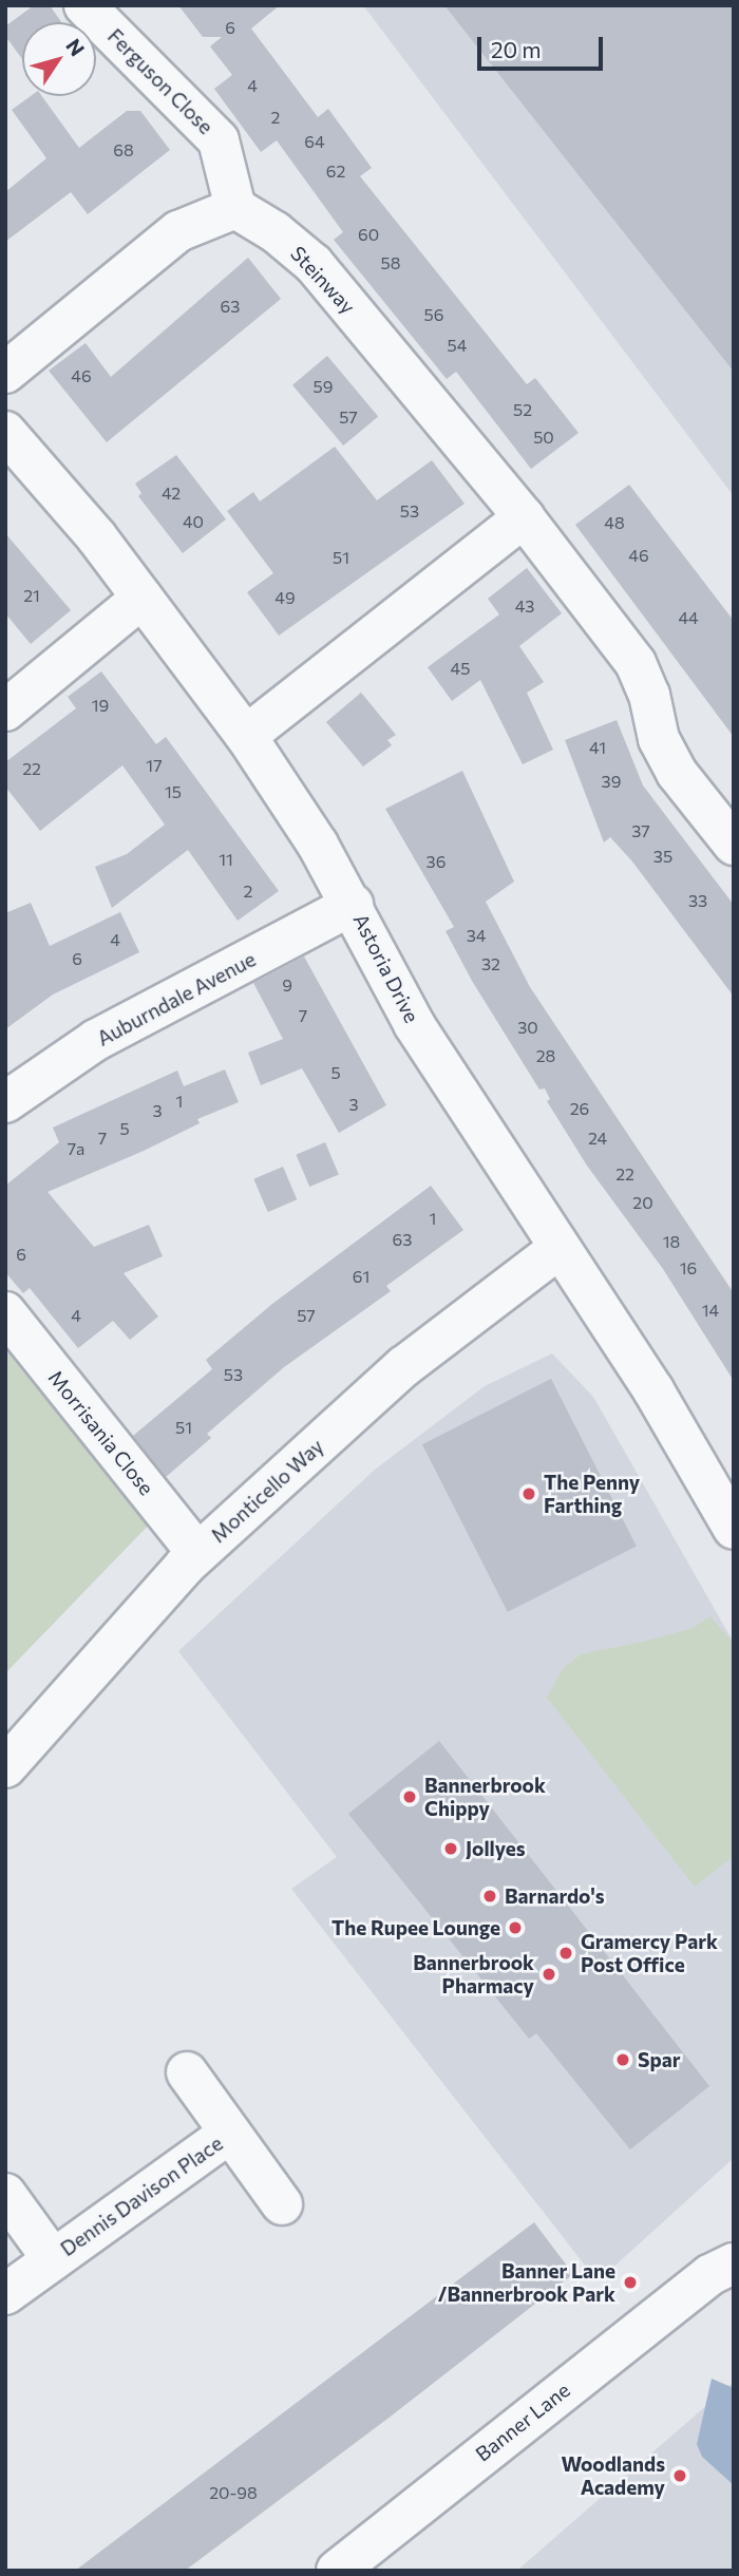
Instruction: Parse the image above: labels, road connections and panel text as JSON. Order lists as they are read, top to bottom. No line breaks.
{"streets":{"street":["Ferguson Close","Steinway","Astoria Drive","Auburndale Avenue","Morrisania Close","Monticello Way","Dennis Davison Place","Banner Lane"]},"crossings":[["Ferguson Close","Steinway"],["Astoria Drive","Auburndale Avenue"],["Astoria Drive","Monticello Way"],["Morrisania Close","Monticello Way"]],"places":["The Penny Farthing","Bannerbrook Chippy","Jollyes","Barnardo's","The Rupee Lounge","Gramercy Park Post Office","Bannerbrook Pharmacy","Spar","Banner Lane /Bannerbrook Park","Woodlands Academy"],"house_numbers":["6","4","2","64","68","62","60","58","63","56","54","46","59","52","57","50","42","53","40","48","46","51","21","49","43","44","45","19","41","17","22","39","15","37","35","11","36","2","33","34","4","6","32","9","7","30","28","5","1","3","26","3","5","7","24","7a","22","20","1","63","18","6","16","61","14","4","57","53","51","20-98"],"scale_bar":"20 m","north":"top right"}
